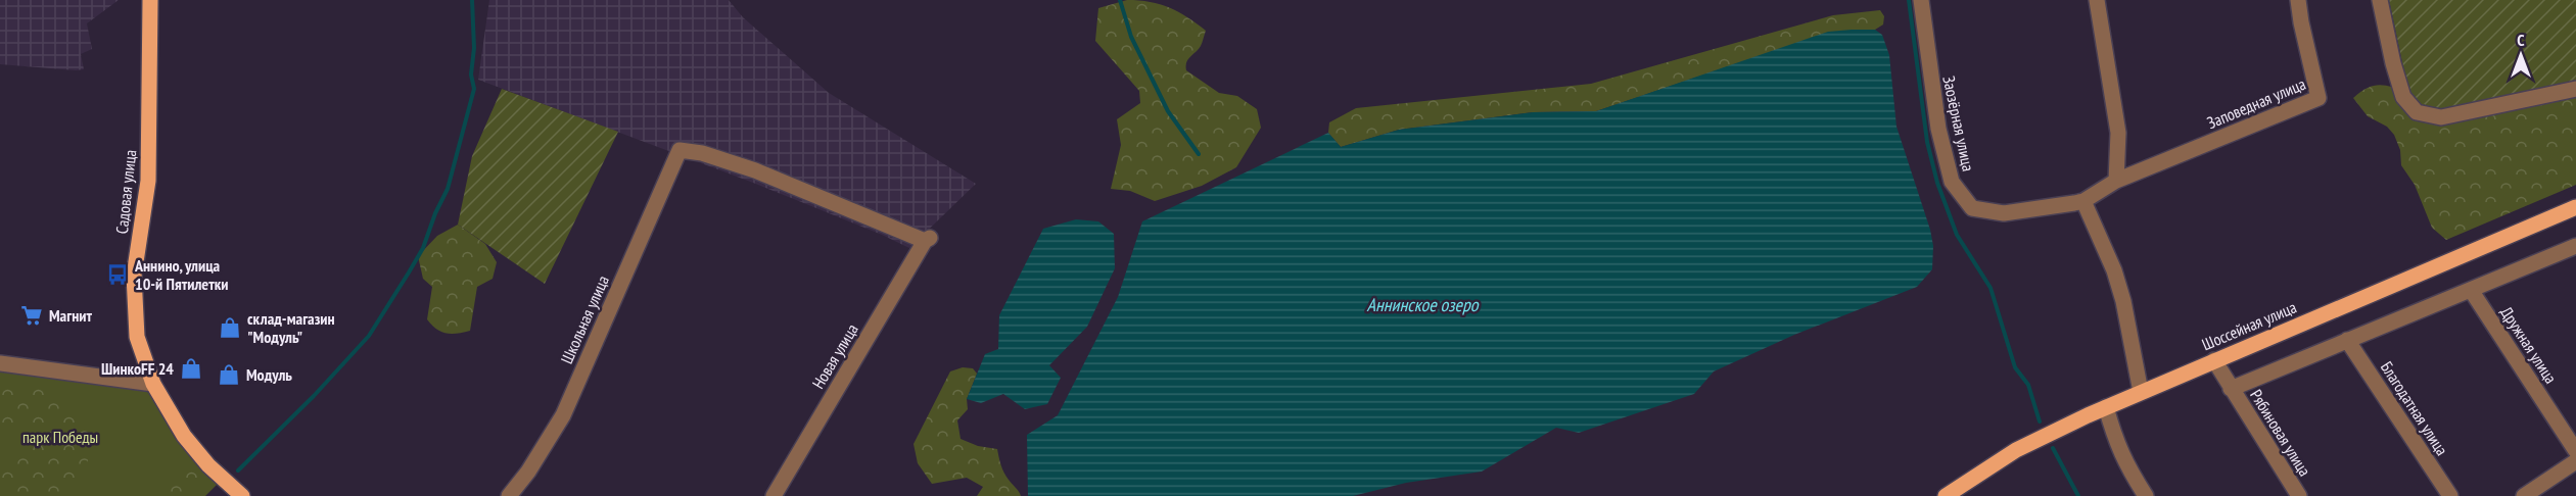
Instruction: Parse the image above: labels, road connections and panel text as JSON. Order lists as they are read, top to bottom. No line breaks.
{"streets":{"main road":["Садовая улица","Шоссейная улица"],"street":["Заповедная улица","Заозёрная улица","Школьная улица","Дружная улица","Новая улица","Благодатная улица","Рябиновая улица"]},"crossings":[["Школьная улица","Новая улица"],["Шоссейная улица","Рябиновая улица"]],"water":["Аннинское озеро"],"parks":["парк Победы"],"places":{"bus stop":["Аннино, улица 10-й Пятилетки"],"supermarket":["Магнит"],"shop":["склад-магазин \"Модуль\"","ШинкоFF 24","Модуль"]},"north":"top"}
